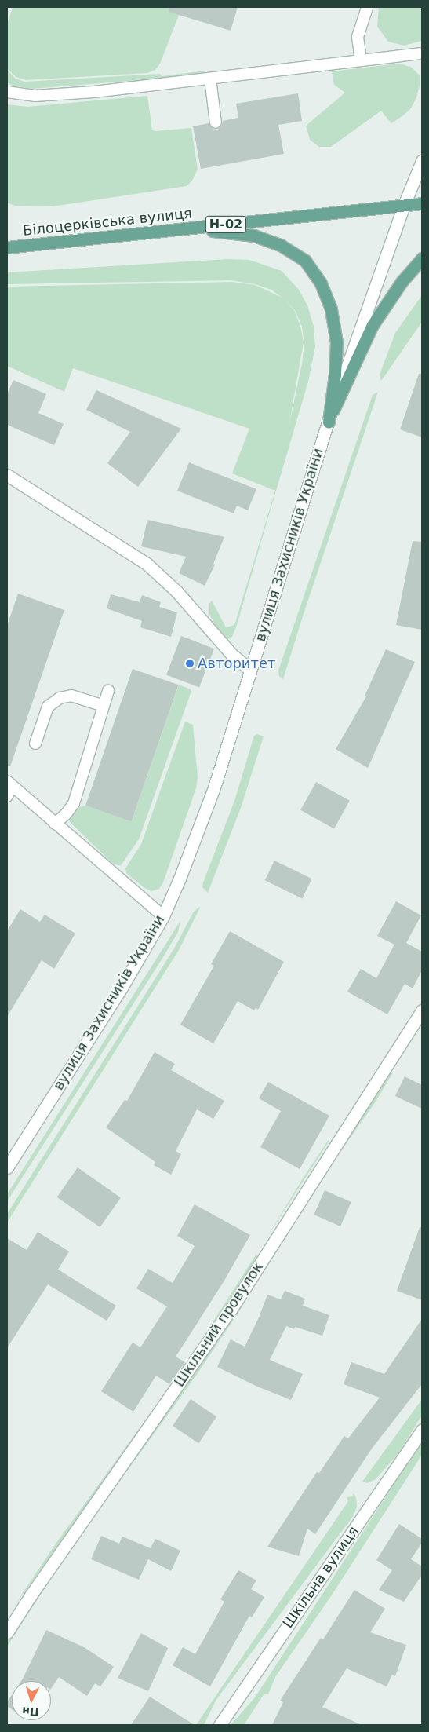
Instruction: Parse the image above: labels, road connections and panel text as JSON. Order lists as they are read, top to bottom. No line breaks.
{"streets":{"main road":["Білоцерківська вулиця","Н-02"],"street":["вулиця Захисників України","Шкільний провулок","Шкільна вулиця"]},"crossings":[["Білоцерківська вулиця","вулиця Захисників України"]],"places":["Авторитет"],"north":"bottom"}
